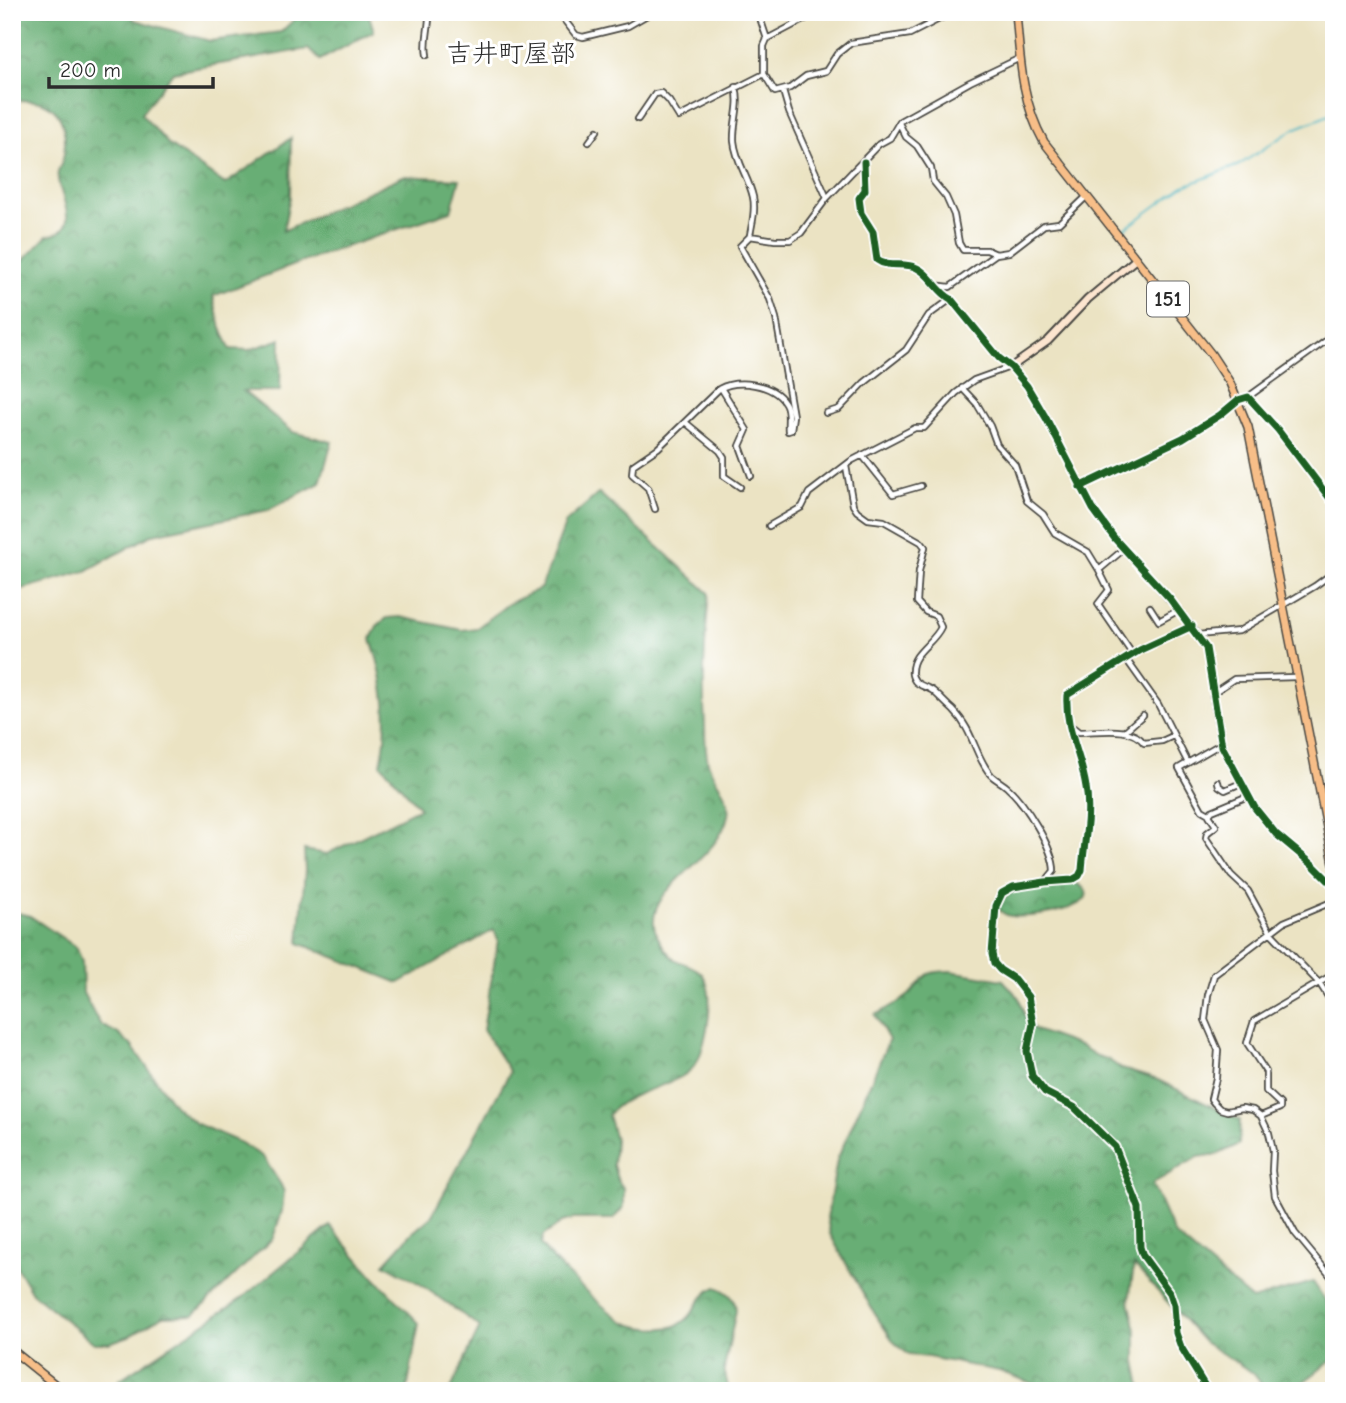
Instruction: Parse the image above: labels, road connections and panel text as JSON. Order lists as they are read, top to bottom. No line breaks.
{"streets":{"main road":["151"]},"districts":["吉井町屋部"],"scale_bar":"200 m"}
